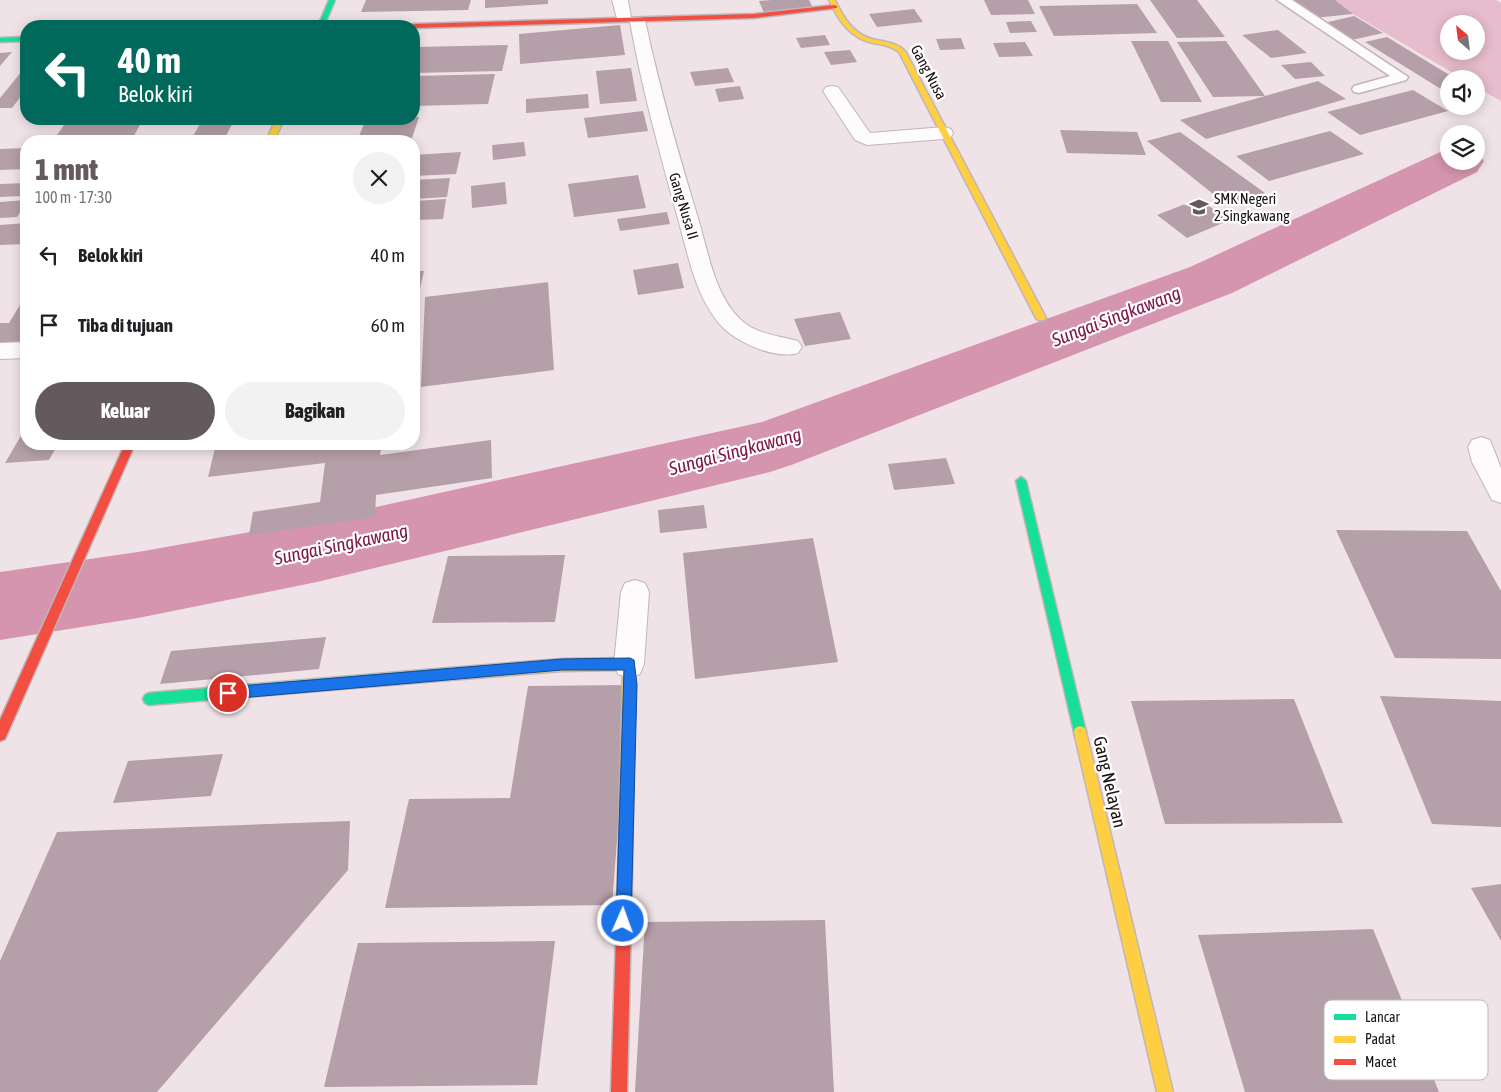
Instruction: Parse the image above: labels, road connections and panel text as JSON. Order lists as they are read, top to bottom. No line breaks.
{"streets":{"street":["Gang Nusa","Gang Nusa II","Gang Nelayan"]},"crossings":[["Gang Nusa","Gang Nusa II"]],"water":["Sungai Singkawang"],"places":{"school or university":["SMK Negeri 2 Singkawang"]},"legend":["Lancar","Padat","Macet"],"north":"top left","page":{"turn":["40 m","Belok kiri"],"heading":["1 mnt","100 m · 17:30"],"list":[{"name":"Belok kiri","value":"40 m"},{"name":"Tiba di tujuan","value":"60 m"}],"buttons":["Keluar","Bagikan"]}}
